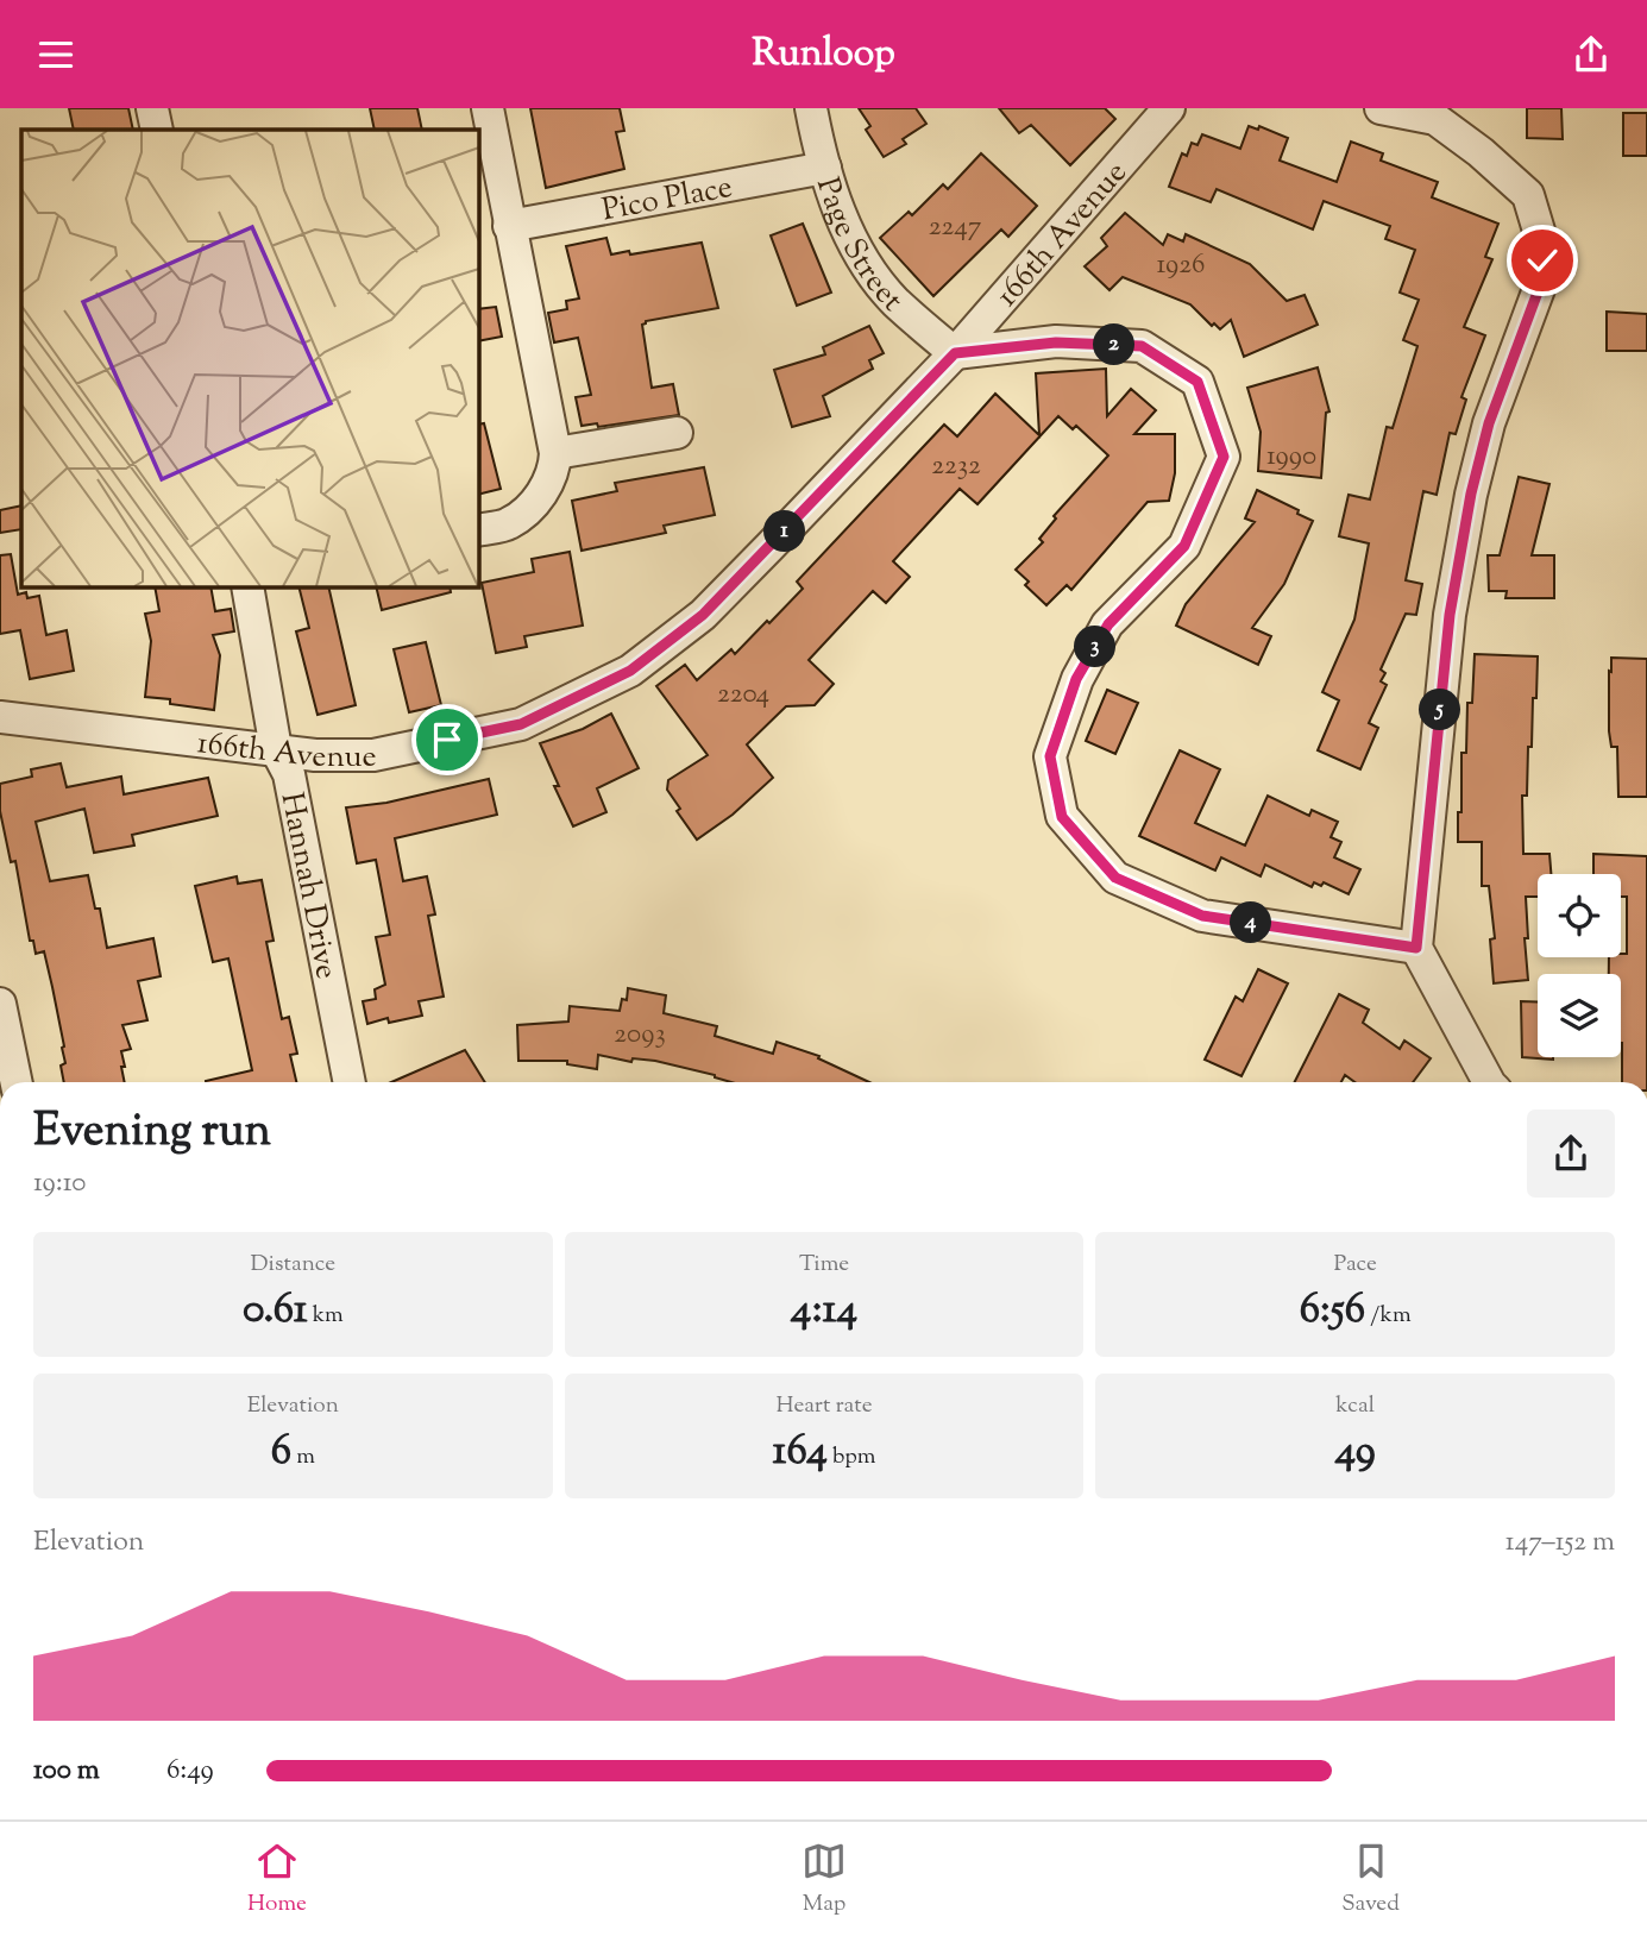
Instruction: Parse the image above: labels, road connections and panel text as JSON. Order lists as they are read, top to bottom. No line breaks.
{"streets":{"street":["Pico Place","166th Avenue","Page Street","Hannah Drive"]},"crossings":[["Pico Place","Page Street"],["166th Avenue","Page Street"],["166th Avenue","Hannah Drive"]],"house_numbers":["2247","1926","1990","2232","2204","2093"],"page":{"header":"Runloop","pins":["2","1","3","5","4"],"heading":["Evening run","19:10"],"stats":[["Distance","0.61 km"],["Time","4:14"],["Pace","6:56 /km"],["Elevation","6 m"],["Heart rate","164 bpm"],["kcal","49"]],"chart":["Elevation","147–152 m"],"list":[{"name":"100 m","note":"6:49"}],"tabs":["Home","Map","Saved"]}}
